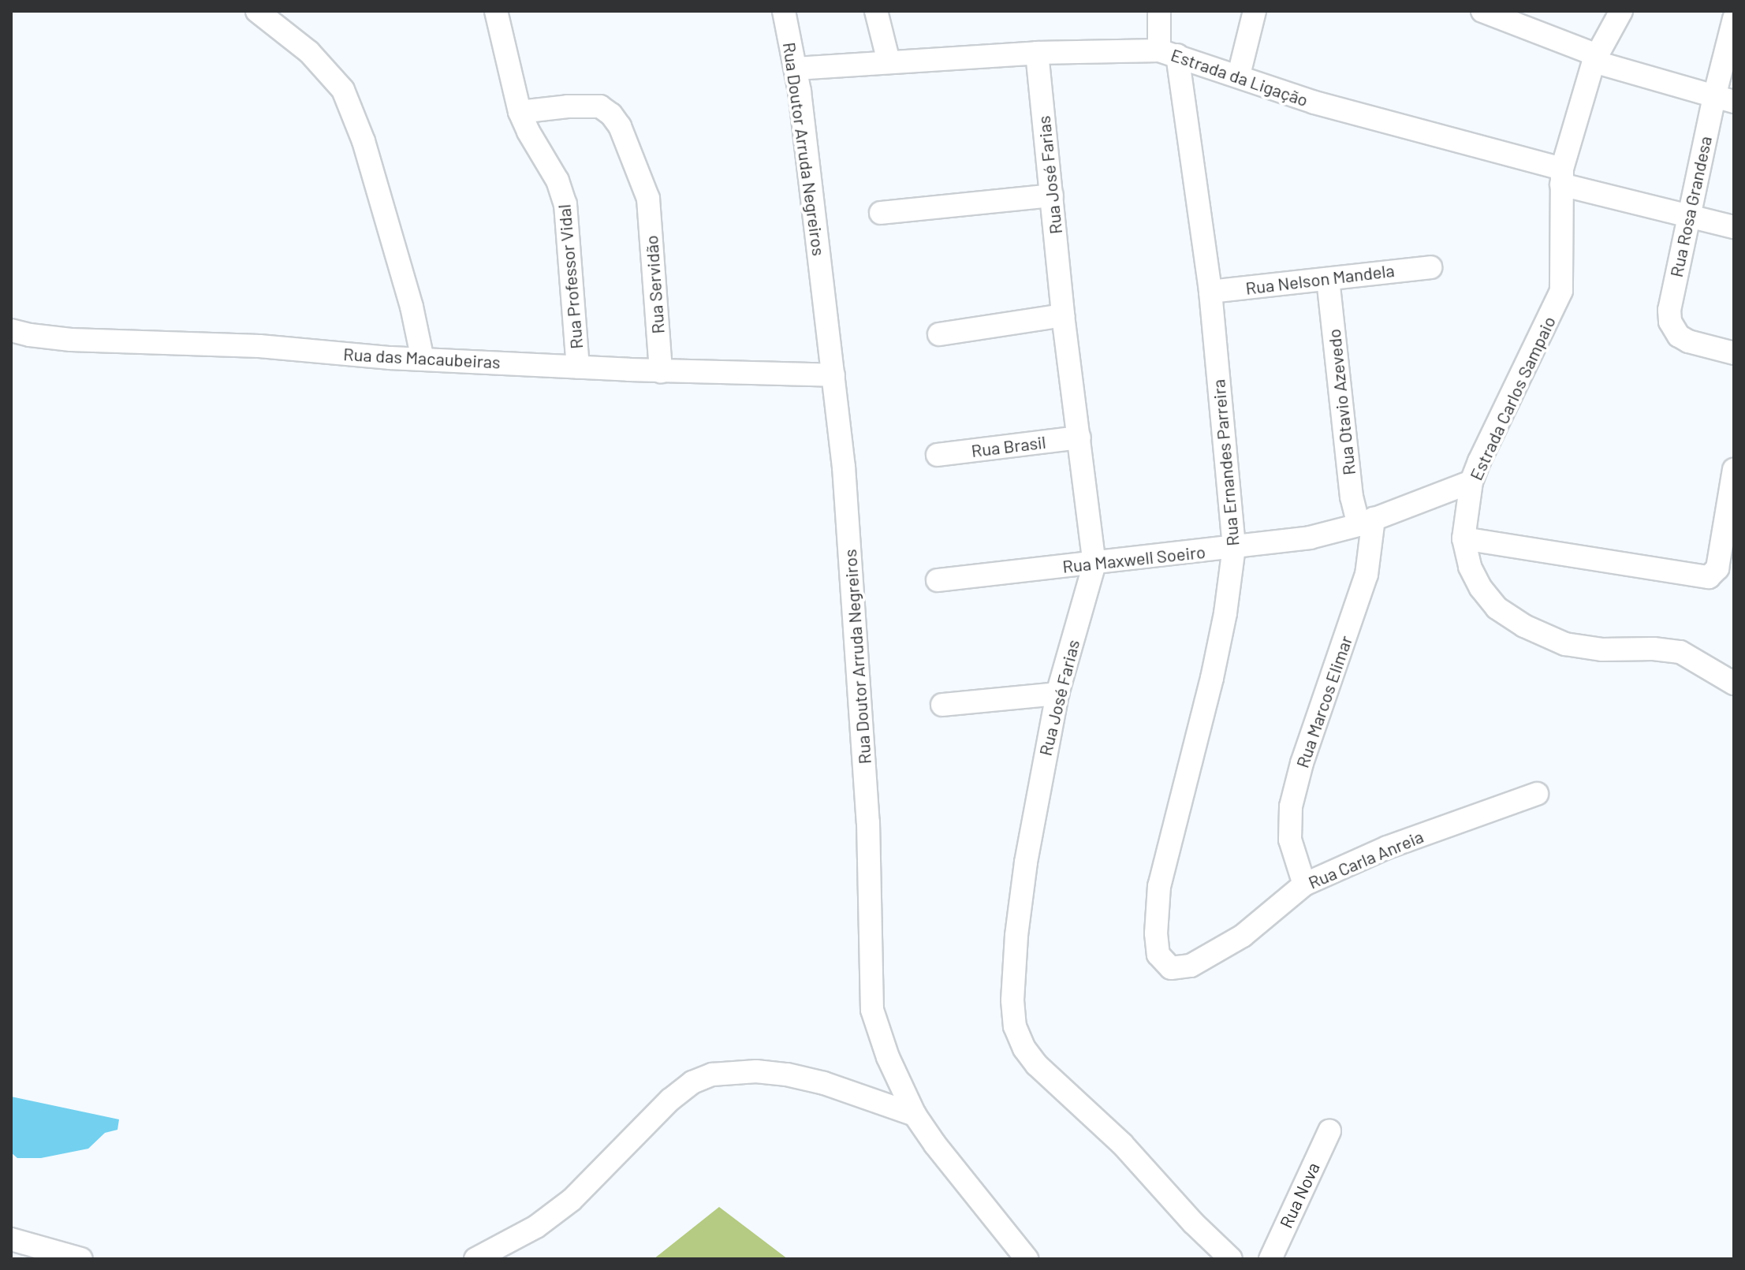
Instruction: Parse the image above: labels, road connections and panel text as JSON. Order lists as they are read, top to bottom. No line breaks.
{"streets":{"street":["Estrada da Ligação","Rua Doutor Arruda Negreiros","Rua José Farias","Rua Rosa Grandesa","Rua Professor Vidal","Rua Nelson Mandela","Rua Servidão","Rua das Macaubeiras","Estrada Carlos Sampaio","Rua Otavio Azevedo","Rua Brasil","Rua Ernandes Parreira","Rua Maxwell Soeiro","Rua Marcos Elimar","Rua Carla Anreia","Rua Nova"]},"crossings":[["Estrada da Ligação","Rua Doutor Arruda Negreiros"],["Estrada da Ligação","Rua José Farias"],["Estrada da Ligação","Rua Rosa Grandesa"],["Estrada da Ligação","Estrada Carlos Sampaio"],["Estrada da Ligação","Rua Ernandes Parreira"],["Rua Doutor Arruda Negreiros","Rua das Macaubeiras"],["Rua José Farias","Rua Brasil"],["Rua José Farias","Rua Maxwell Soeiro"],["Rua Professor Vidal","Rua Servidão"],["Rua Professor Vidal","Rua das Macaubeiras"],["Rua Nelson Mandela","Rua Otavio Azevedo"],["Rua Nelson Mandela","Rua Ernandes Parreira"],["Rua Servidão","Rua das Macaubeiras"],["Estrada Carlos Sampaio","Rua Maxwell Soeiro"],["Rua Otavio Azevedo","Rua Maxwell Soeiro"],["Rua Otavio Azevedo","Rua Marcos Elimar"],["Rua Ernandes Parreira","Rua Maxwell Soeiro"],["Rua Ernandes Parreira","Rua Carla Anreia"],["Rua Maxwell Soeiro","Rua Marcos Elimar"],["Rua Marcos Elimar","Rua Carla Anreia"]]}
